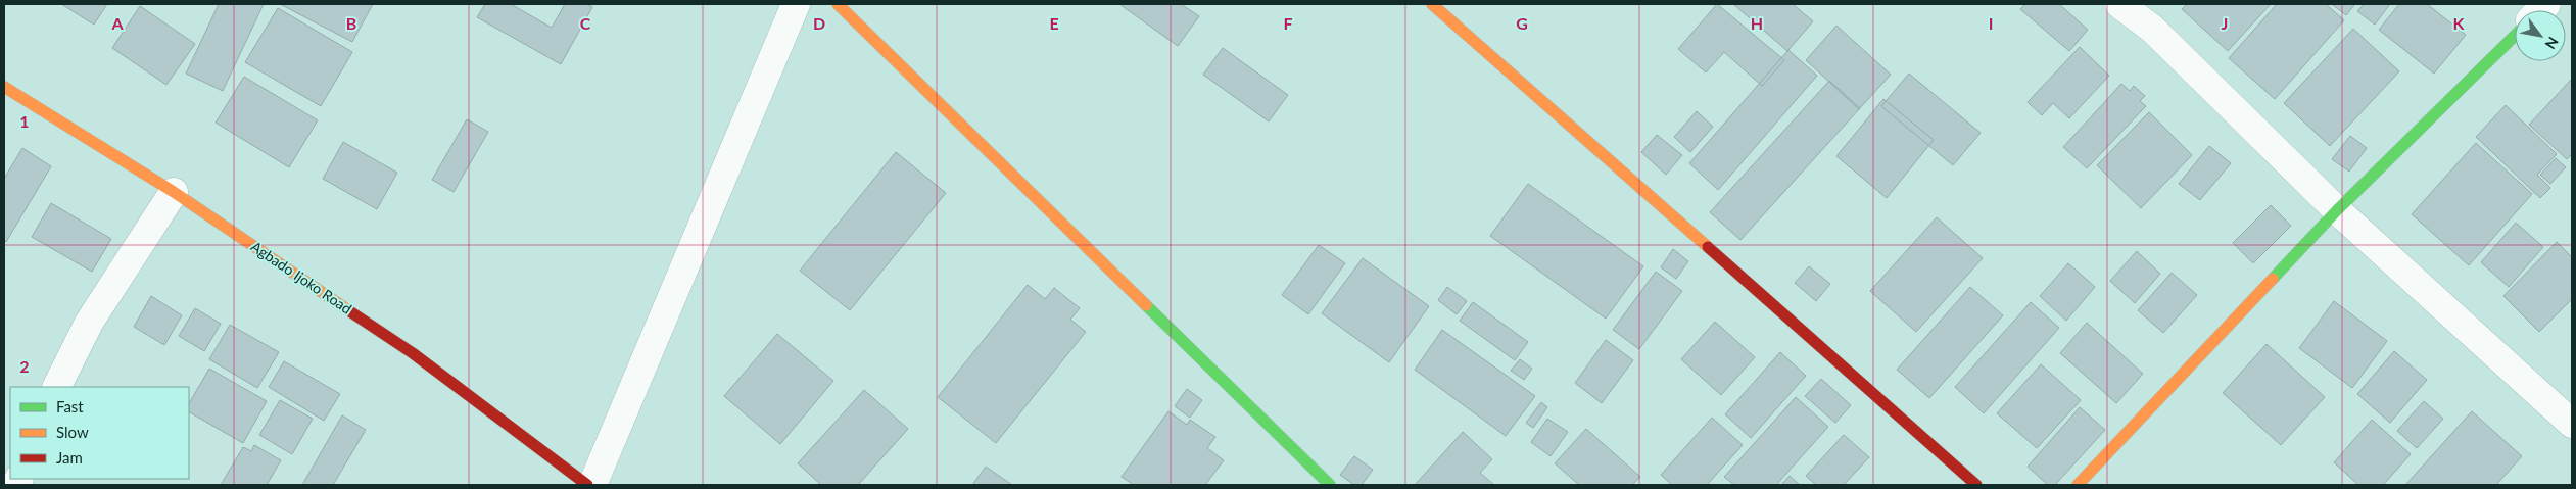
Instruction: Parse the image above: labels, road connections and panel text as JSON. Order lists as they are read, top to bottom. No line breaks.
{"streets":{"street":["Agbado Ijoko Road"]},"legend":["Fast","Slow","Jam"],"north":"bottom right","grid":{"columns":["A","B","C","D","E","F","G","H","I","J","K"],"rows":["1","2"]}}
